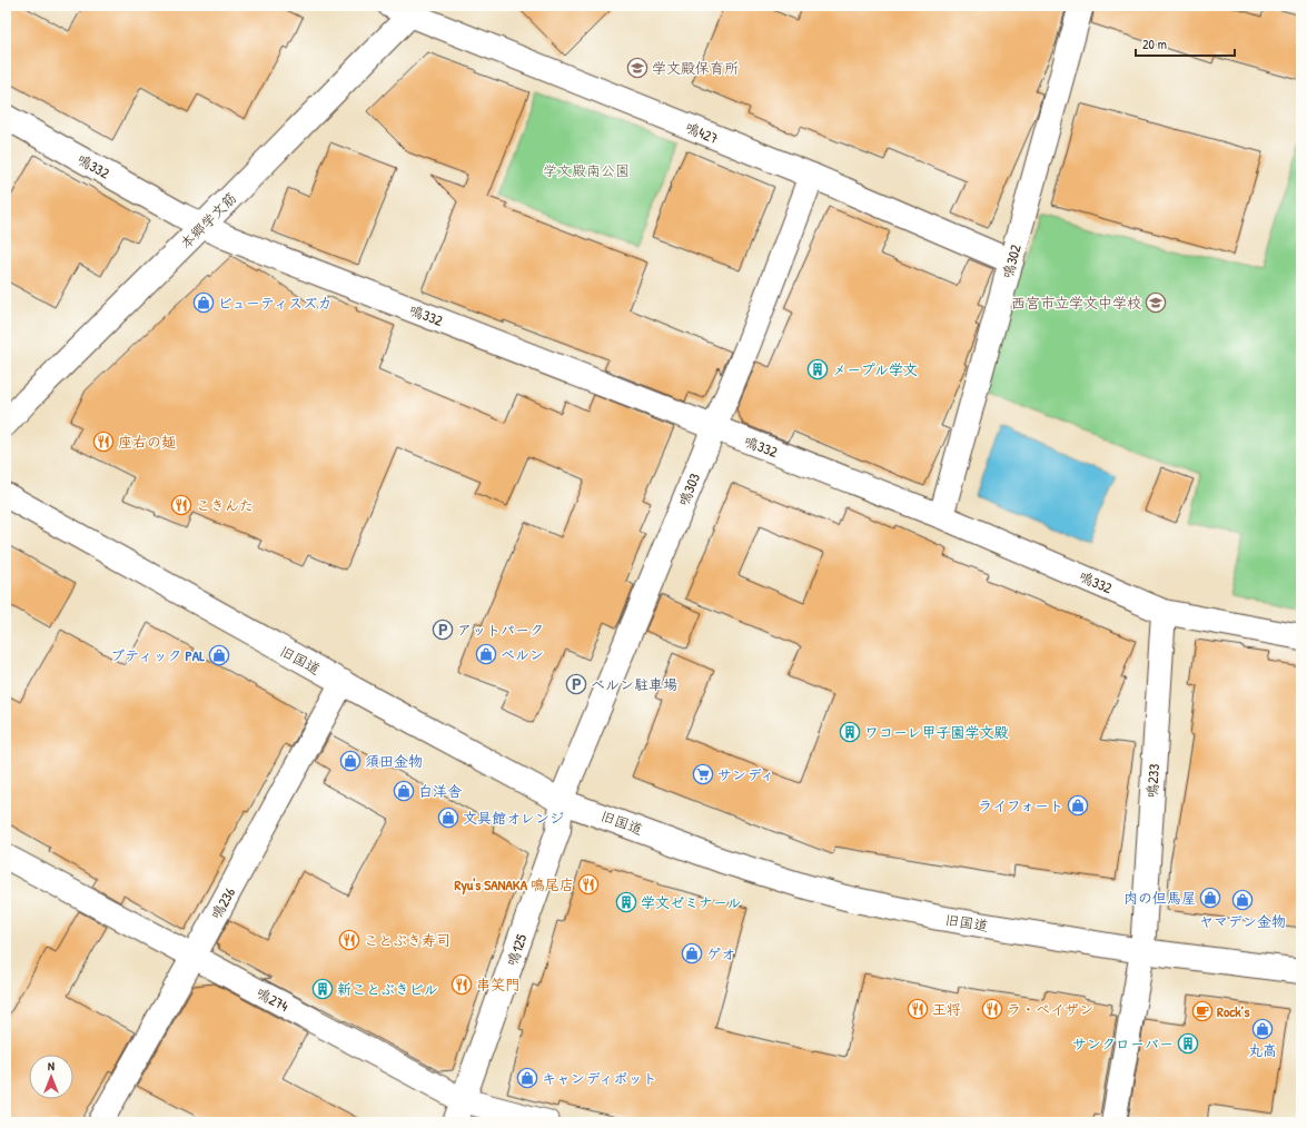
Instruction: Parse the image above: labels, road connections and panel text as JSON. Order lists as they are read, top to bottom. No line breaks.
{"streets":{"street":["鳴427","鳴332","本郷学文筋","鳴302","鳴303","旧国道","鳴233","鳴236","鳴125","鳴274"]},"crossings":[["鳴427","本郷学文筋"],["鳴427","鳴302"],["鳴427","鳴303"],["鳴332","本郷学文筋"],["鳴332","鳴302"],["鳴332","鳴303"],["鳴332","鳴233"],["鳴303","旧国道"],["鳴303","鳴125"],["旧国道","鳴233"],["旧国道","鳴236"],["旧国道","鳴125"],["鳴236","鳴274"],["鳴125","鳴274"]],"parks":["学文殿南公園"],"places":{"school or university":["学文殿保育所","西宮市立学文中学校"],"shop":["ビューティスズカ","ベルン","ブティック PAL","須田金物","白洋舎","ライフォート","文具館オレンジ","肉の但馬屋","ヤマデン金物","ゲオ","丸高","キャンディポット"],"building":["メープル学文","ワコーレ甲子園学文殿","学文ゼミナール","新ことぶきビル","サンクローバー"],"restaurant":["座右の麺","こきんた","Ryu's SANAKA 鳴尾店","ことぶき寿司","串笑門","王将","ラ・ペイザン"],"parking":["アットパーク","ベルン駐車場"],"supermarket":["サンディ"],"cafe":["Rock’s"]},"scale_bar":"20 m","north":"top"}
